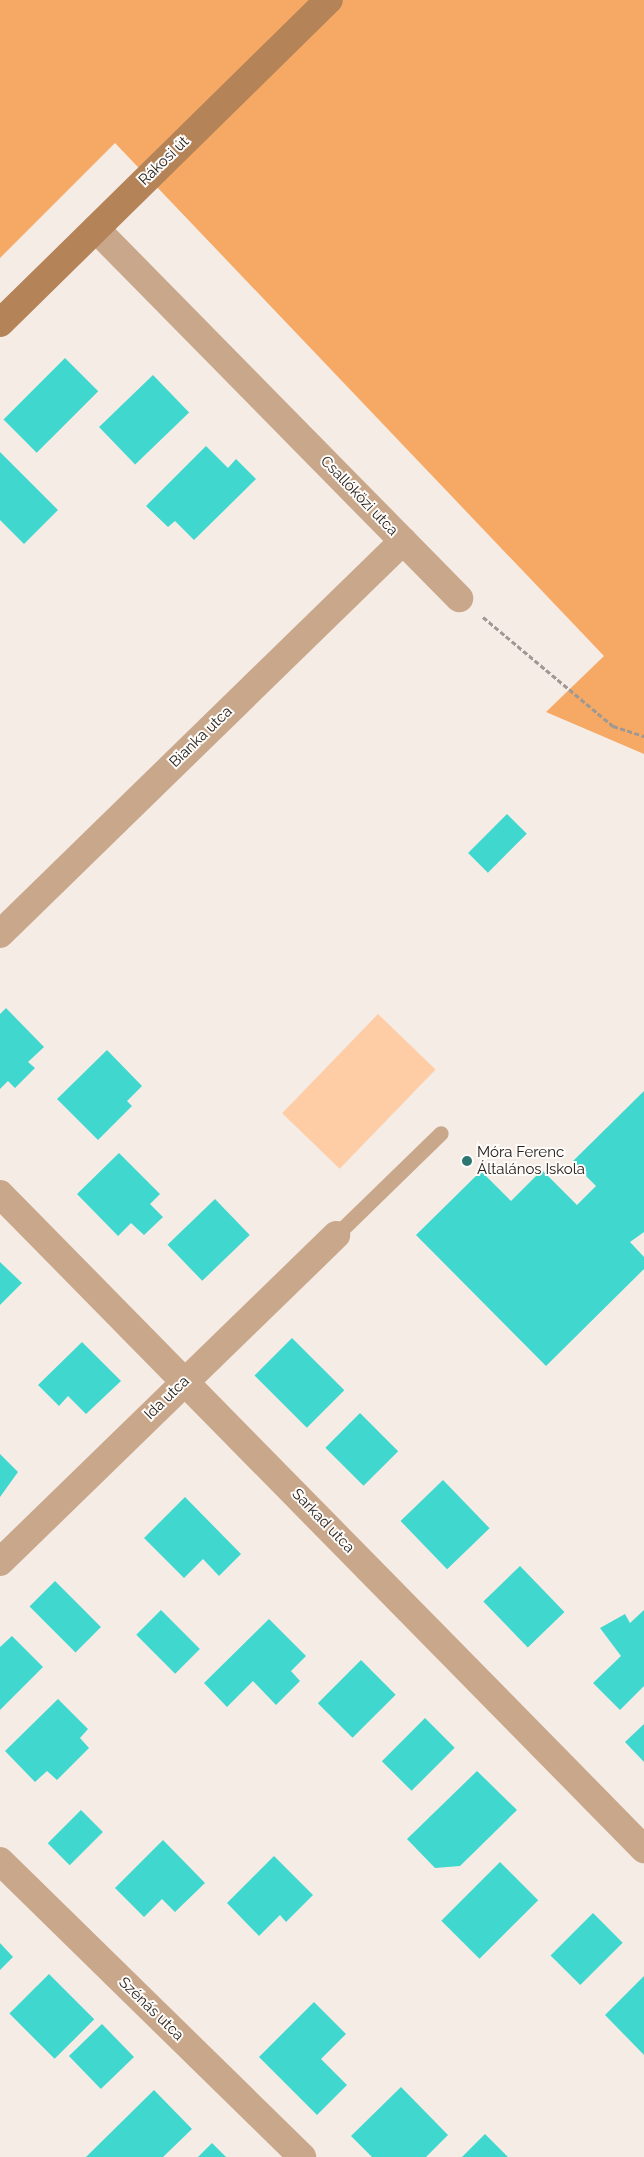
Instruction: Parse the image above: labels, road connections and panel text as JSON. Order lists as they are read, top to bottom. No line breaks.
{"streets":{"main road":["Rákosi út"],"street":["Csallóközi utca","Bianka utca","Ida utca","Sarkad utca","Szénás utca"]},"crossings":[["Rákosi út","Csallóközi utca"],["Csallóközi utca","Bianka utca"],["Ida utca","Sarkad utca"]],"places":["Móra Ferenc Általános Iskola"]}
